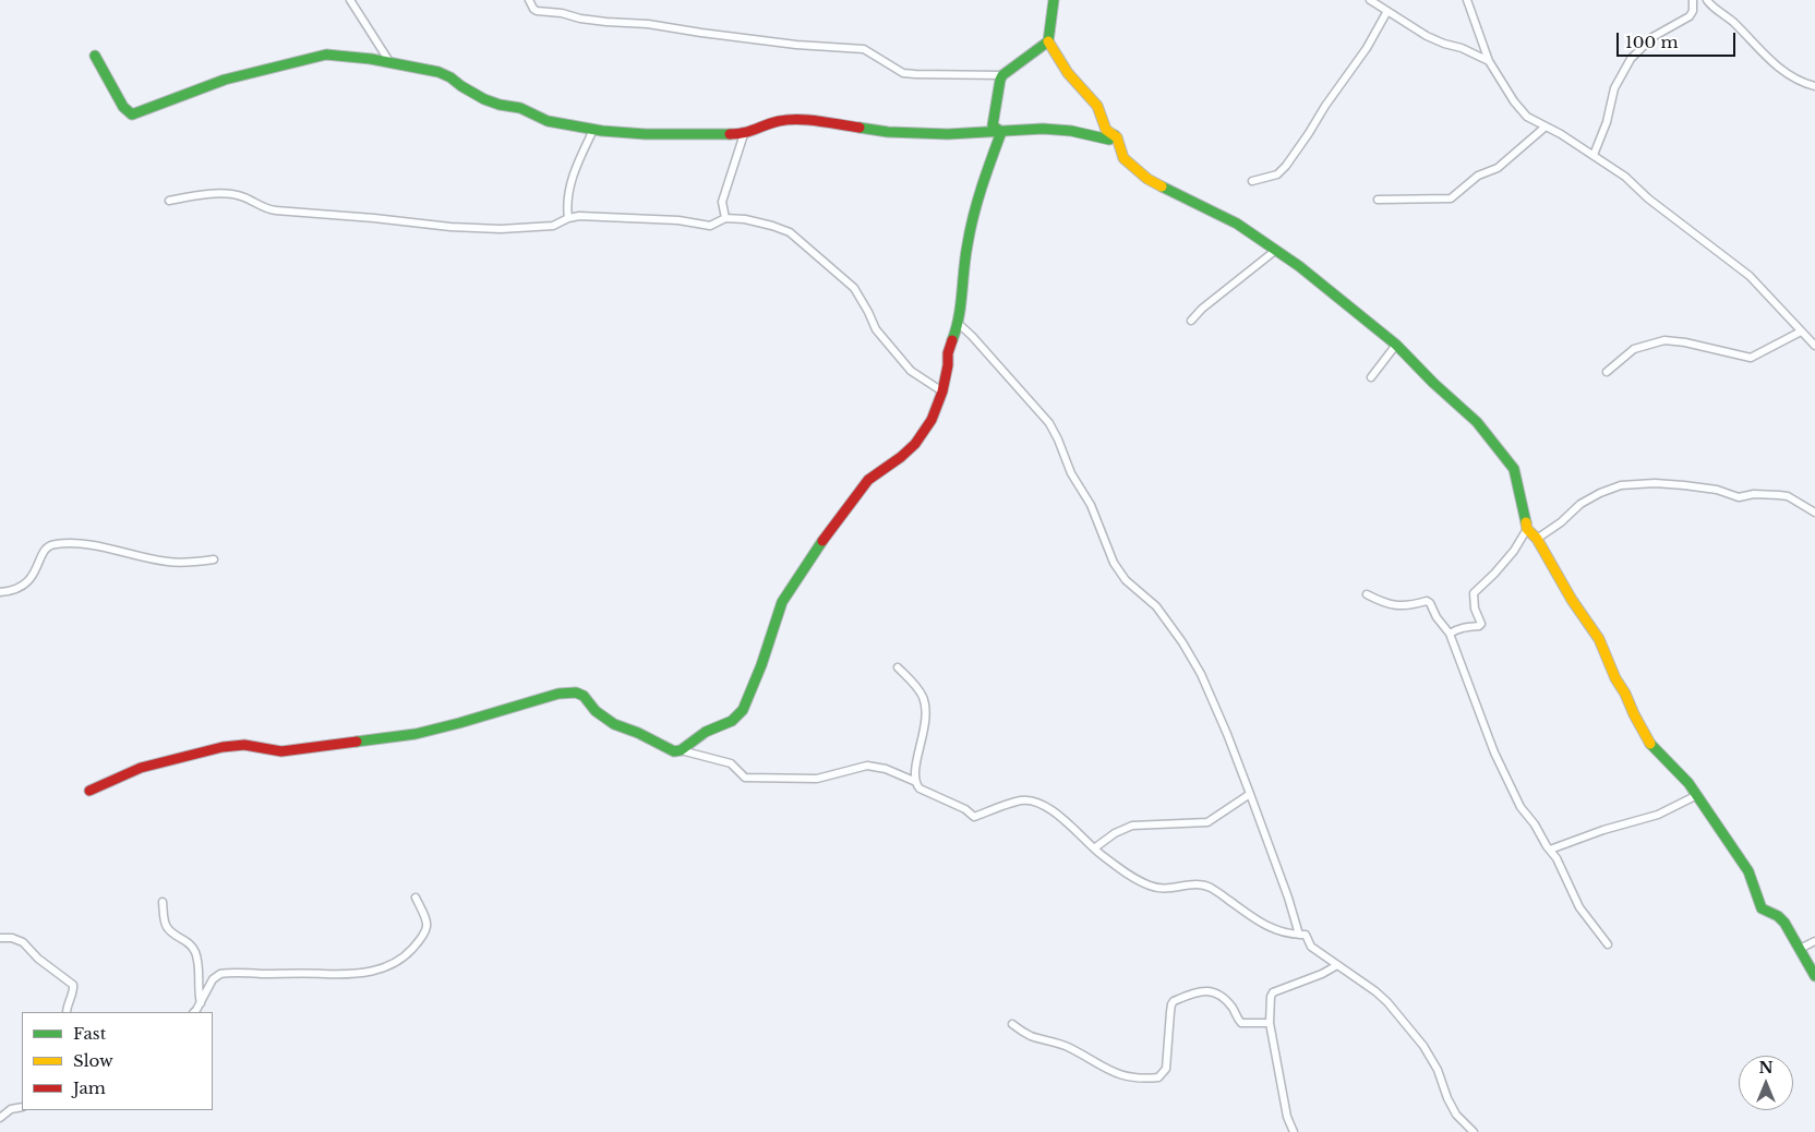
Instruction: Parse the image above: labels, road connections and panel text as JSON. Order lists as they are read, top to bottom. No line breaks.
{"legend":["Fast","Slow","Jam"],"scale_bar":"100 m","north":"top"}
